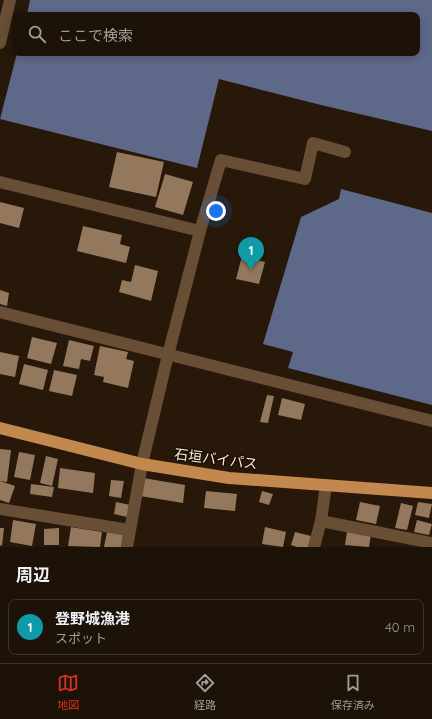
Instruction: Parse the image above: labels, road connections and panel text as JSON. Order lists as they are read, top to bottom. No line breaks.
{"streets":{"highway":["石垣バイパス"]},"page":{"search":"ここで検索","pins":"1","heading":"周辺","list":[{"mark":"1","name":"登野城漁港","note":"スポット","value":"40 m"}],"nav":["地図","経路","保存済み"]}}
